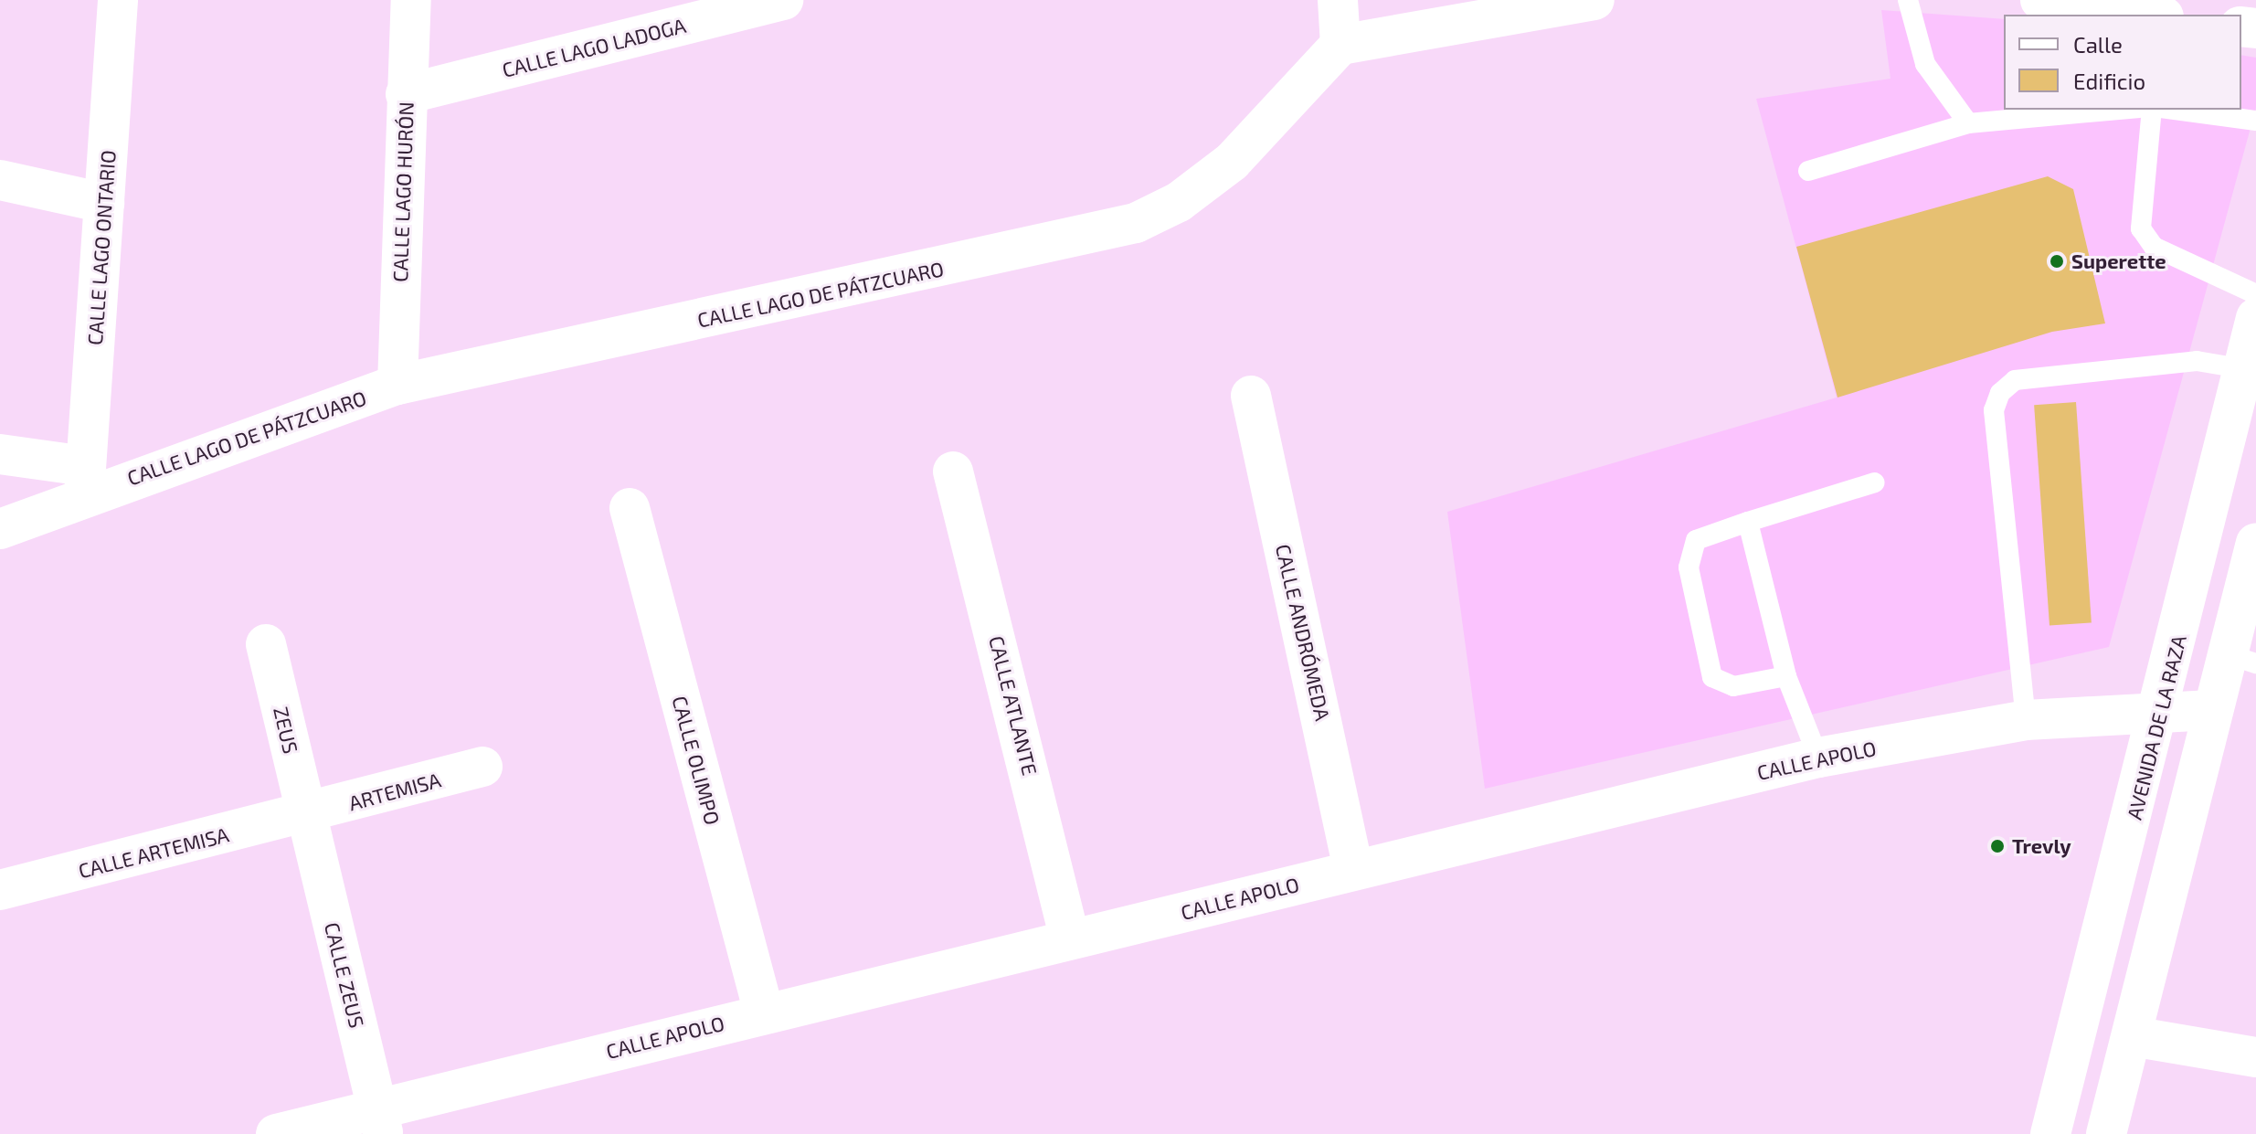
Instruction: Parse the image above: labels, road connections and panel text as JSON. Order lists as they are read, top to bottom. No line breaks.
{"streets":{"street":["CALLE LAGO LADOGA","CALLE LAGO HURÓN","CALLE LAGO ONTARIO","CALLE LAGO DE PÁTZCUARO","CALLE ANDRÓMEDA","CALLE ATLANTE","AVENIDA DE LA RAZA","ZEUS","CALLE OLIMPO","CALLE APOLO","ARTEMISA","CALLE ARTEMISA","CALLE ZEUS"]},"crossings":[["CALLE LAGO LADOGA","CALLE LAGO HURÓN"],["CALLE LAGO HURÓN","CALLE LAGO DE PÁTZCUARO"],["CALLE LAGO ONTARIO","CALLE LAGO DE PÁTZCUARO"],["CALLE ANDRÓMEDA","CALLE APOLO"],["CALLE ATLANTE","CALLE APOLO"],["AVENIDA DE LA RAZA","CALLE APOLO"],["ZEUS","ARTEMISA"],["ZEUS","CALLE ARTEMISA"],["ZEUS","CALLE ZEUS"],["CALLE OLIMPO","CALLE APOLO"],["CALLE APOLO","CALLE ZEUS"],["ARTEMISA","CALLE ARTEMISA"],["ARTEMISA","CALLE ZEUS"],["CALLE ARTEMISA","CALLE ZEUS"]],"places":["Superette","Trevly"],"legend":["Calle","Edificio"]}
